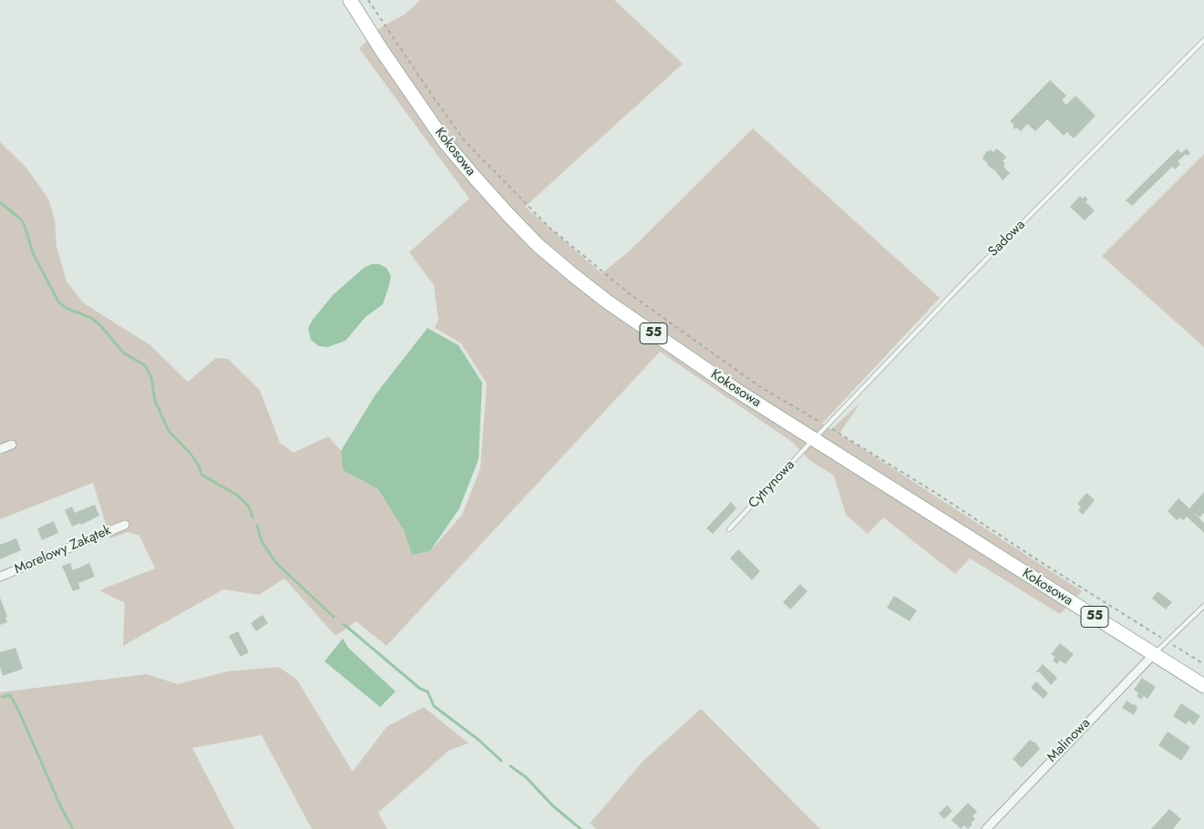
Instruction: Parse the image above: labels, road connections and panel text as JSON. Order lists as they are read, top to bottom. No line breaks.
{"streets":{"main road":["Kokosowa","55"],"street":["Morelowy Zakątek","Malinowa"],"lane":["Sadowa","Cytrynowa"]},"crossings":[["Kokosowa","Sadowa"],["Kokosowa","Cytrynowa"],["Kokosowa","Malinowa"],["Sadowa","Cytrynowa"]]}
